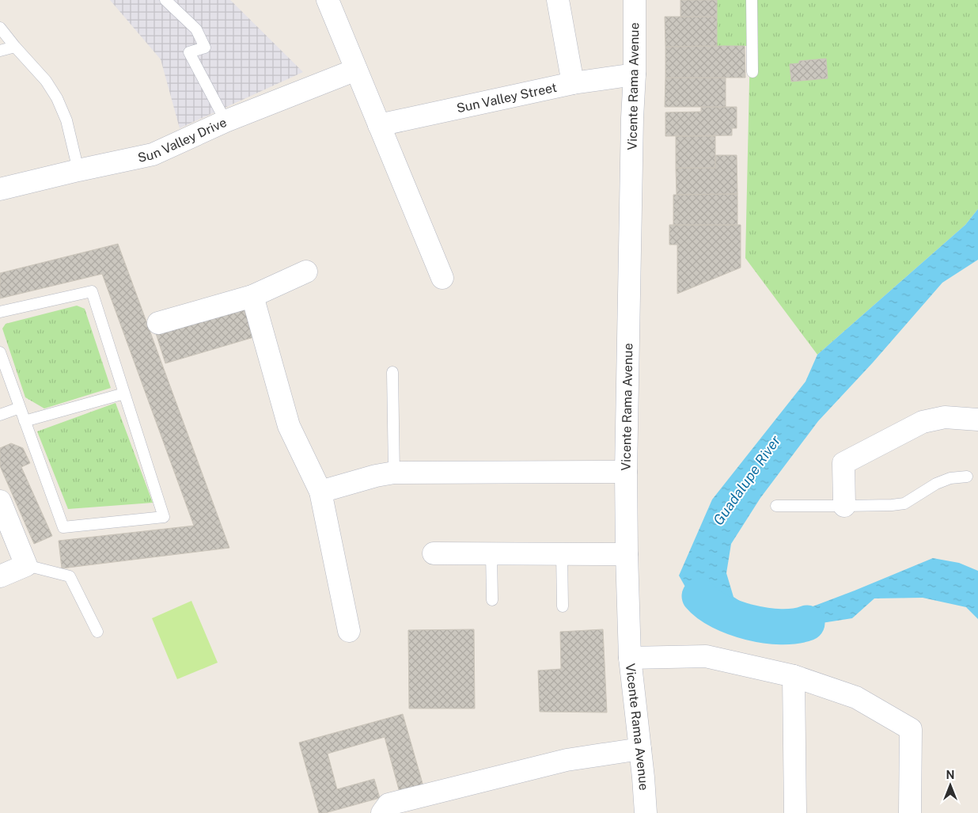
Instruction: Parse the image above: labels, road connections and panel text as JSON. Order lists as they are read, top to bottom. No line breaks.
{"streets":{"street":["Vicente Rama Avenue","Sun Valley Street","Sun Valley Drive"]},"crossings":[["Vicente Rama Avenue","Sun Valley Street"]],"water":["Guadalupe River"],"north":"top"}
